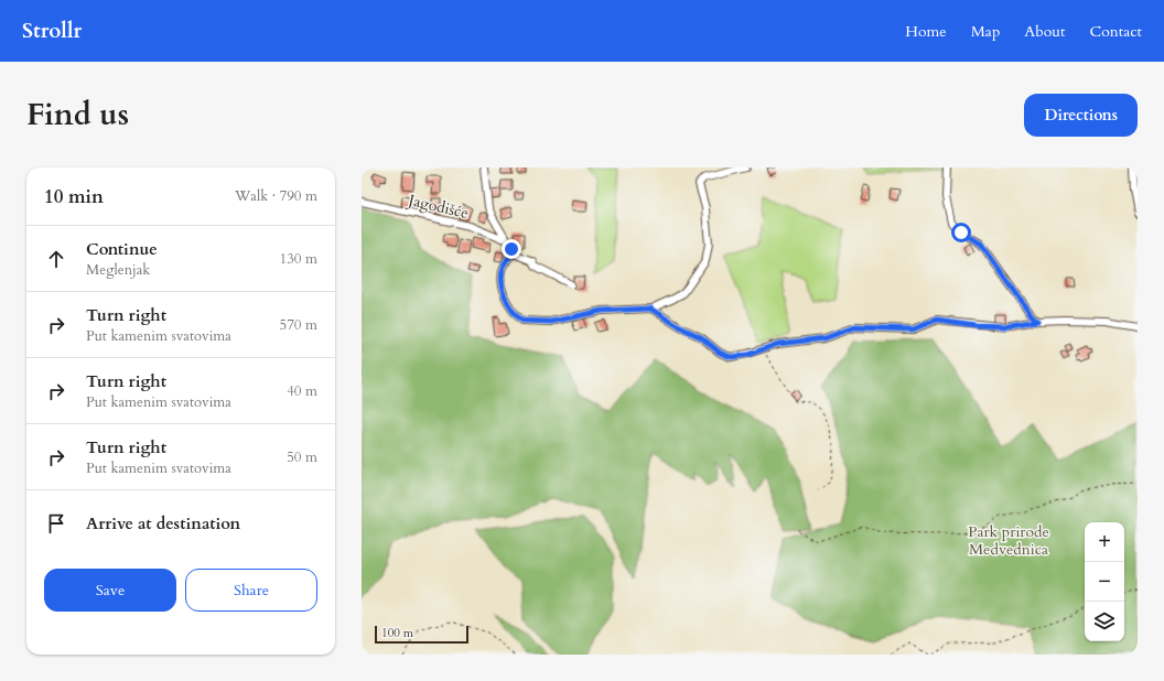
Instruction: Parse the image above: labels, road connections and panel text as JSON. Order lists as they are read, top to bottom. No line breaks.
{"streets":{"street":["Jagodišće"]},"parks":["Park prirode Medvednica"],"scale_bar":"100 m","page":{"header":"Strollr","nav":["Home","Map","About","Contact"],"title":"Find us","buttons":["Directions",["Save","Share"]],"heading":["10 min","Walk · 790 m"],"list":[["Continue","Meglenjak","130 m"],["Turn right","Put kamenim svatovima","570 m"],["Turn right","Put kamenim svatovima","40 m"],["Turn right","Put kamenim svatovima","50 m"],"Arrive at destination"],"map_buttons":["+","−"],"scale":"100 m"}}
